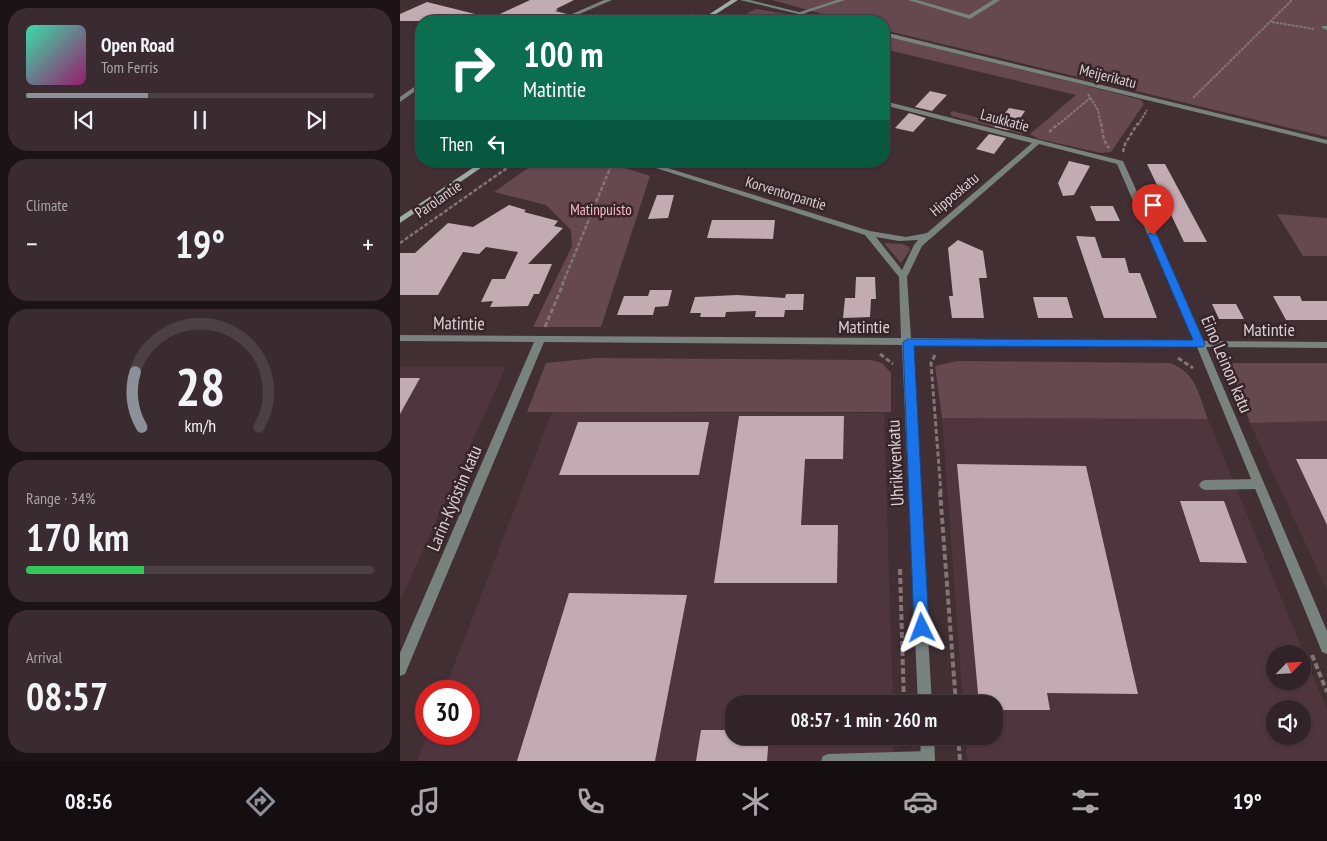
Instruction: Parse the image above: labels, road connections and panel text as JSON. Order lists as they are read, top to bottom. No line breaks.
{"streets":{"main road":["Parolantie"],"street":["Meijerikatu","Laukkatie","Korventorpantie","Hipposkatu","Matintie","Eino Leinon katu","Uhrikivenkatu","Larin-Kyöstin katu"]},"crossings":[["Laukkatie","Hipposkatu"],["Laukkatie","Eino Leinon katu"],["Korventorpantie","Hipposkatu"],["Hipposkatu","Uhrikivenkatu"],["Matintie","Eino Leinon katu"],["Matintie","Uhrikivenkatu"],["Matintie","Larin-Kyöstin katu"]],"parks":["Matinpuisto"],"north":"top right","page":{"turn":["100 m","Matintie"],"song":["Open Road","Tom Ferris"],"then":"Then","tile":["Climate",["Range · 34%","170 km"],["Arrival","08:57"]],"heat":["−","19°","+"],"limit":"30","trip":"08:57 · 1 min · 260 m","tabs":["08:56","19°"],"gauge":["28","km/h"]}}
